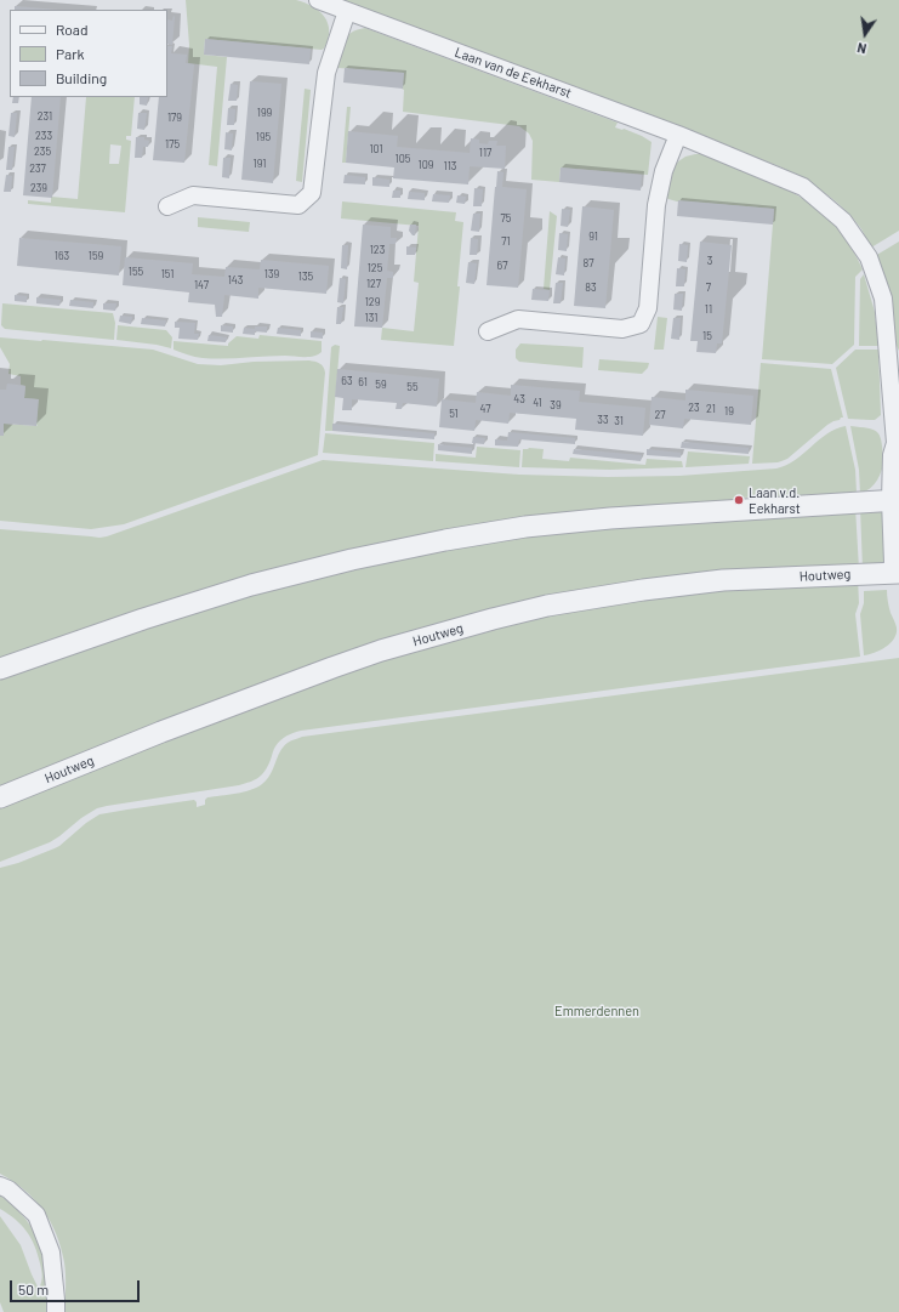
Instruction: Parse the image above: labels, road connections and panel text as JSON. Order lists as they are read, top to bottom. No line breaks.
{"streets":{"street":["Laan van de Eekharst","Houtweg"]},"crossings":[["Laan van de Eekharst","Houtweg"]],"parks":["Emmerdennen"],"places":["Laan v.d. Eekharst"],"house_numbers":["199","231","179","233","195","175","101","235","117","105","191","109","113","237","239","75","91","71","123","163","159","3","87","67","125","155","151","139","135","143","127","147","83","7","129","11","131","15","63","61","59","55","43","41","39","23","47","21","19","51","27","33","31"],"legend":["Road","Park","Building"],"scale_bar":"50 m","north":"bottom"}
